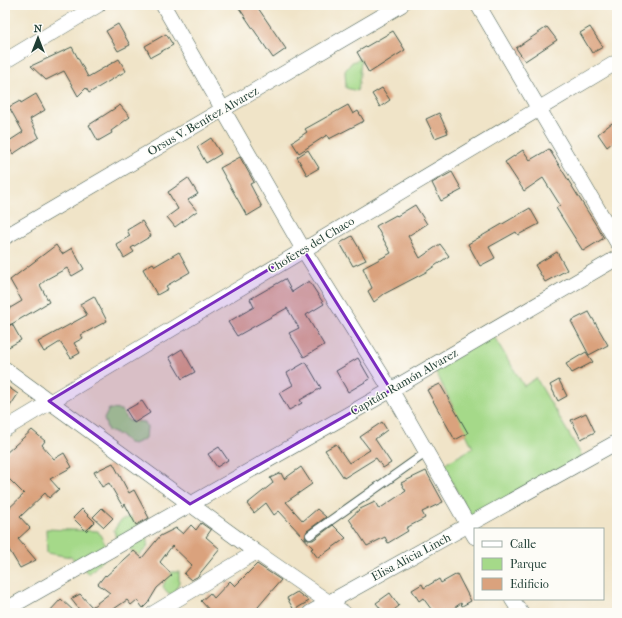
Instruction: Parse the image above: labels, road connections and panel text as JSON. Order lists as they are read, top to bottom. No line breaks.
{"streets":{"street":["Orsus V. Benítez Alvarez","Choferes del Chaco","Capitán Ramón Alvarez","Elisa Alicia Linch"]},"legend":["Calle","Parque","Edificio"],"north":"top"}
